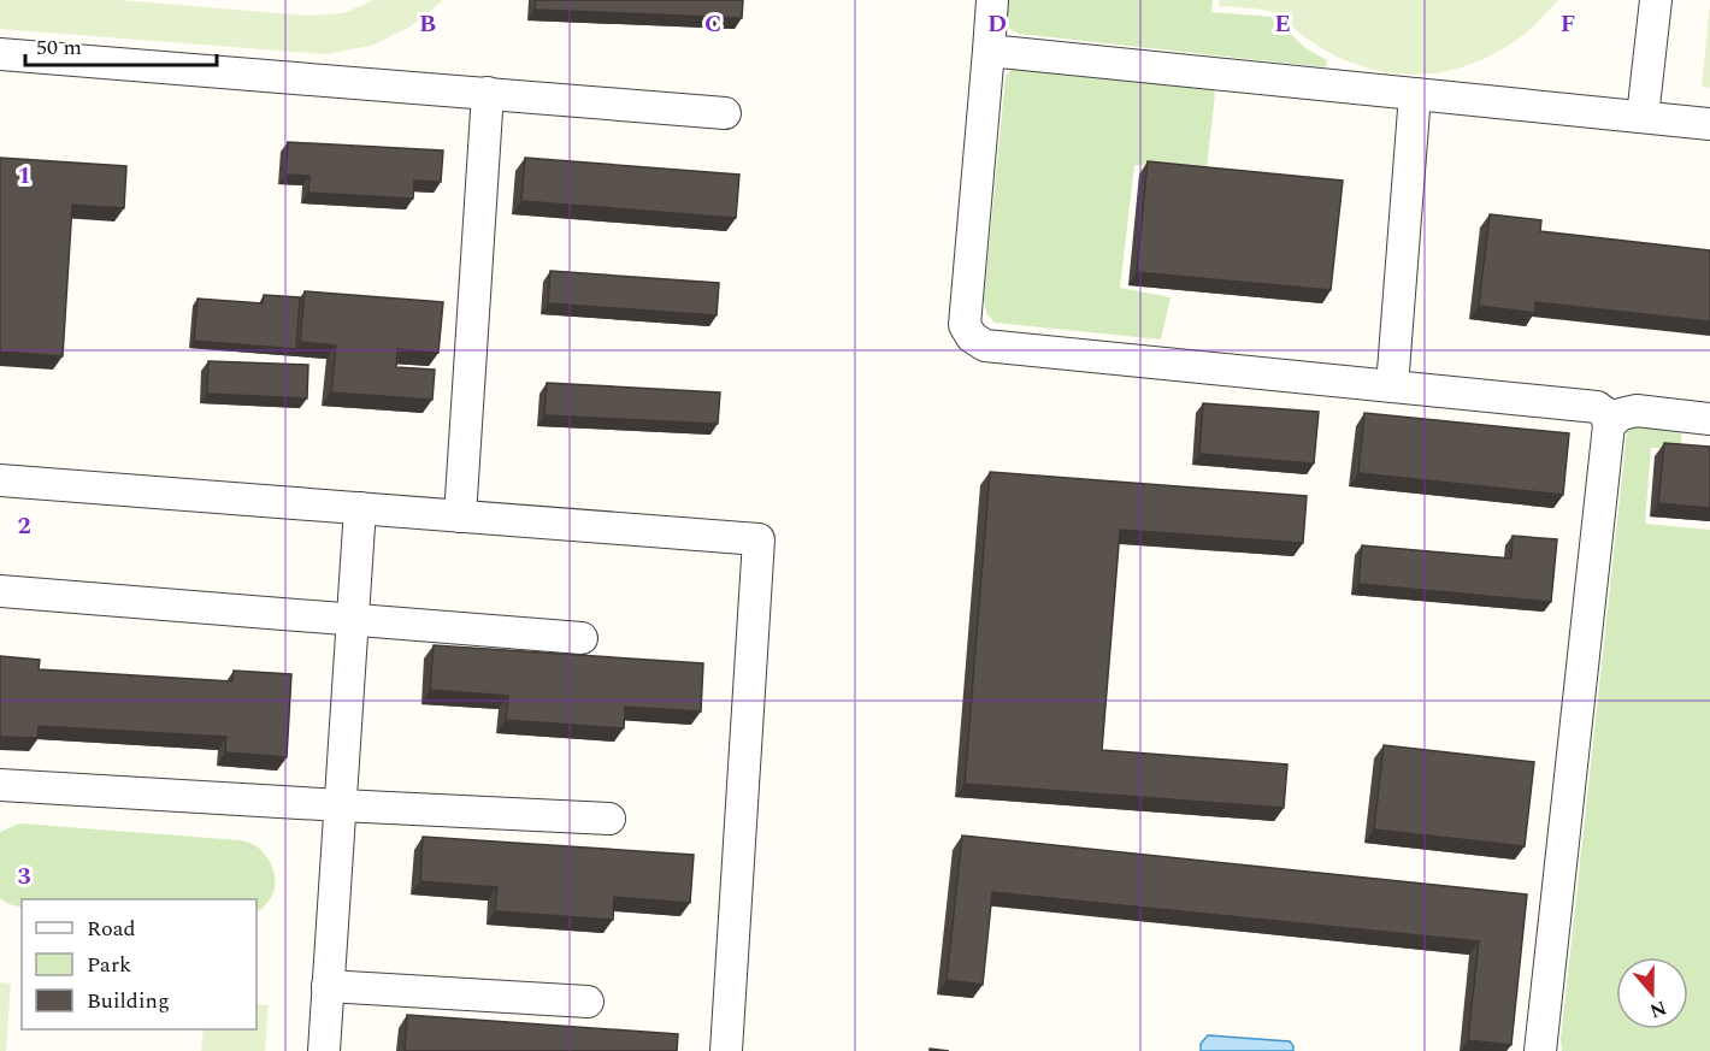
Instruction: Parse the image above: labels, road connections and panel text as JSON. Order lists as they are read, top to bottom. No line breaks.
{"legend":["Road","Park","Building"],"scale_bar":"50 m","north":"bottom","grid":{"columns":["B","C","D","E","F"],"rows":["1","2","3"]}}
